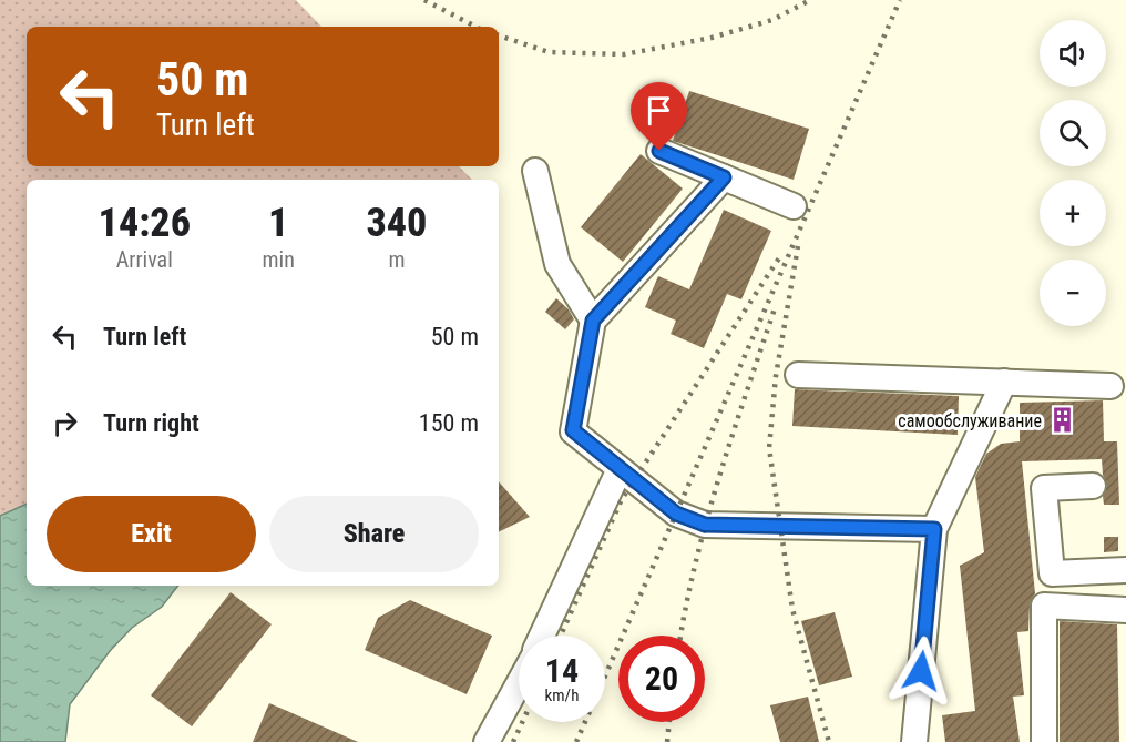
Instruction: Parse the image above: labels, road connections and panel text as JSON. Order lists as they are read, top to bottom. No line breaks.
{"places":{"building":["самообслуживание"]},"page":{"map_buttons":["+","−"],"turn":["50 m","Turn left"],"eta":["14:26","Arrival","1","min","340","m"],"list":[{"name":"Turn left","value":"50 m"},{"name":"Turn right","value":"150 m"}],"buttons":["Exit","Share"],"speed":"14 km/h","limit":"20"}}
